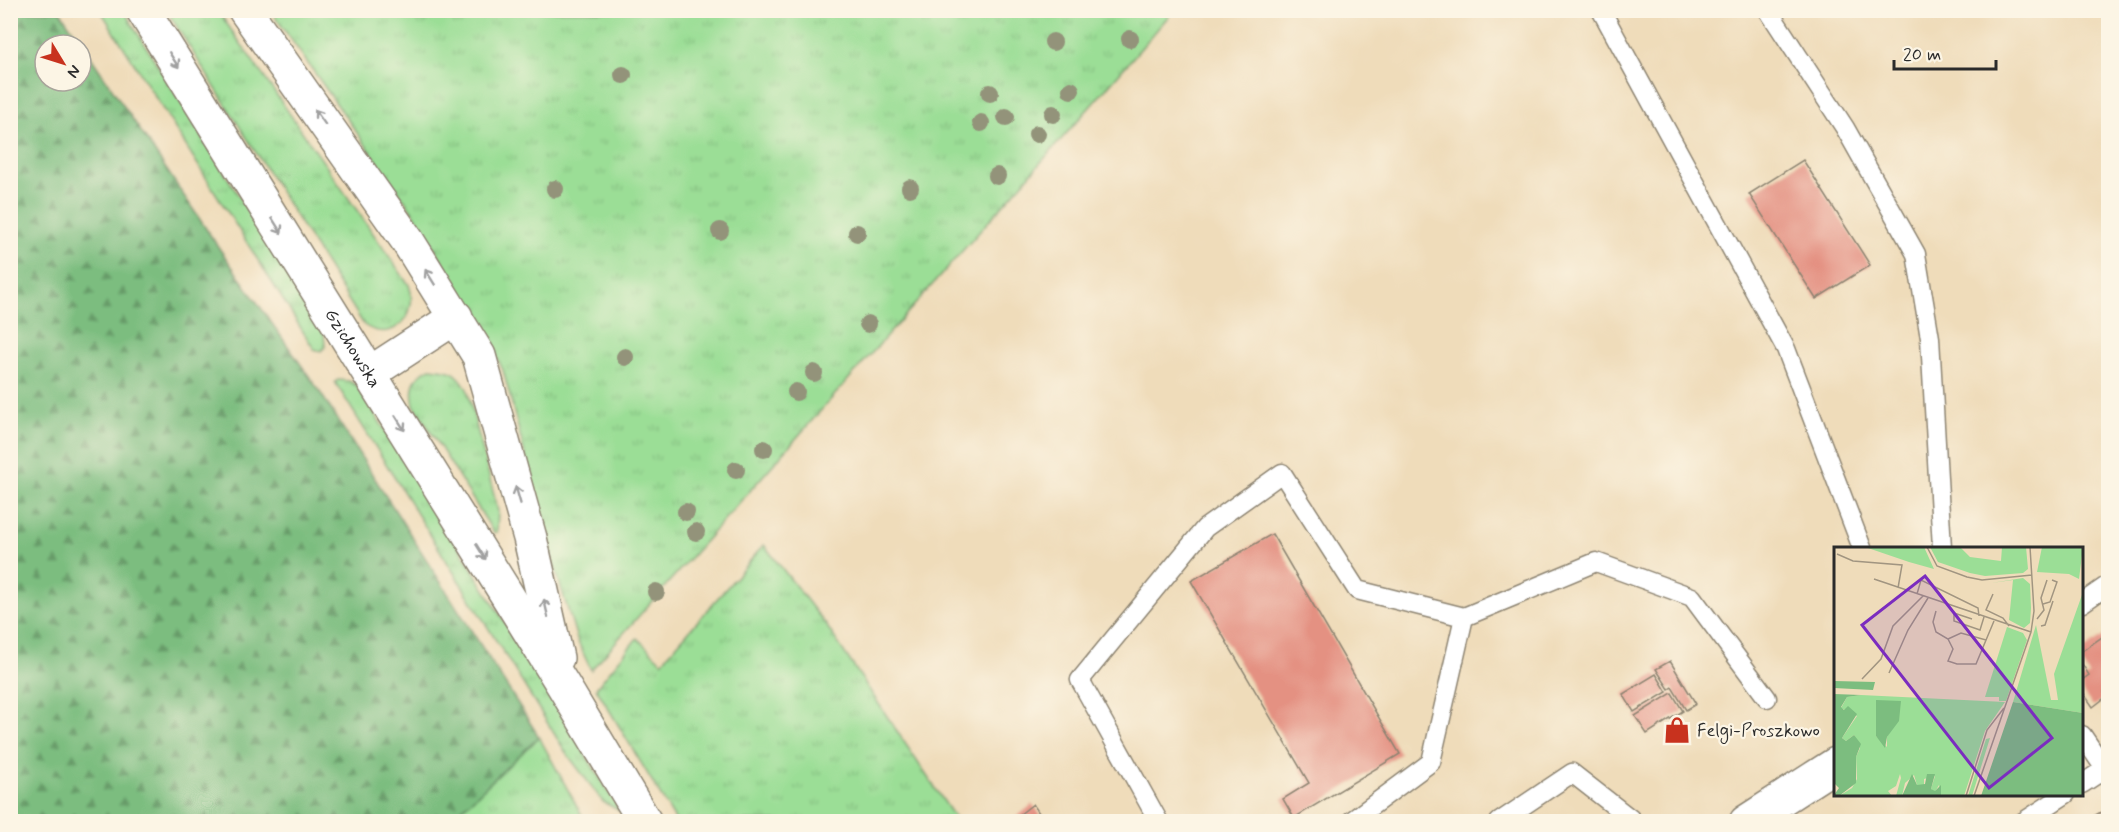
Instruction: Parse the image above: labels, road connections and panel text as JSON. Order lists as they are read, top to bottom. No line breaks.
{"streets":{"street":["Gzichowska"]},"places":{"shop":["Felgi-Proszkowo"]},"scale_bar":"20 m","north":"bottom right"}
